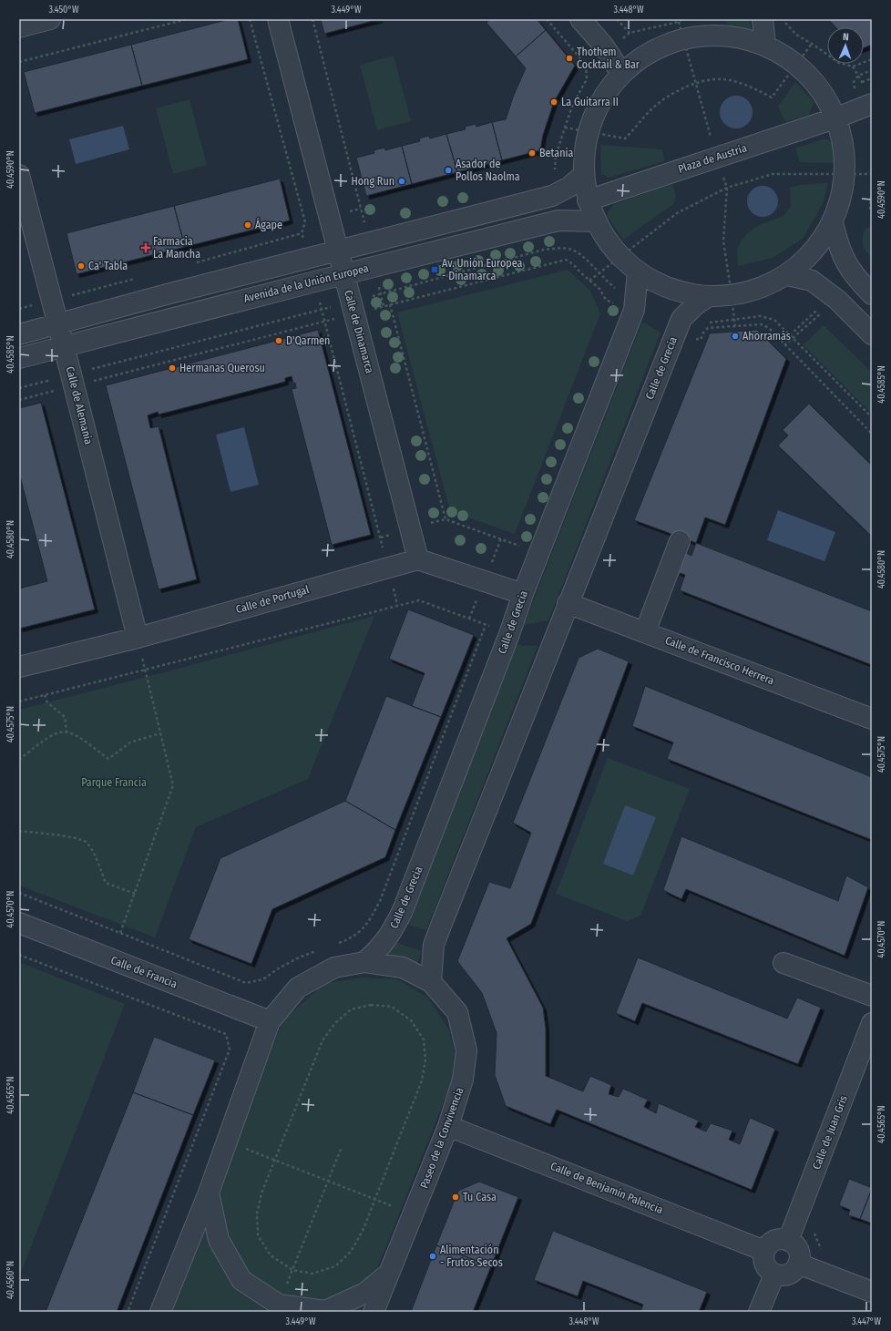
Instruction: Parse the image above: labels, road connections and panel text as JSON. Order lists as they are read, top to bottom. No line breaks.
{"streets":{"street":["Plaza de Austria","Avenida de la Unión Europea","Calle de Dinamarca","Calle de Grecia","Calle de Alemania","Calle de Portugal","Calle de Francisco Herrera","Calle de Francia","Calle de Juan Gris","Paseo de la Convivencia","Calle de Benjamín Palencia"]},"crossings":[["Avenida de la Unión Europea","Calle de Dinamarca"],["Avenida de la Unión Europea","Calle de Alemania"],["Calle de Dinamarca","Calle de Portugal"],["Calle de Grecia","Calle de Francisco Herrera"],["Calle de Grecia","Paseo de la Convivencia"],["Calle de Alemania","Calle de Portugal"],["Calle de Francia","Paseo de la Convivencia"],["Calle de Juan Gris","Calle de Benjamín Palencia"],["Paseo de la Convivencia","Calle de Benjamín Palencia"]],"parks":["Parque Francia"],"places":{"other":["Thothem Cocktail & Bar","La Guitarra II","Betania","Asador de Pollos Naolma","Hong Run","Ágape","Ca' Tabla","Ahorramás","D'Qarmen","Hermanas Querosu","Tu Casa","Alimentación - Frutos Secos"],"health":["Farmacia La Mancha"],"transit":["Av. Unión Europea - Dinamarca"]},"north":"top","coordinates":["3.450°W","3.449°W","3.448°W","40.4590°N","40.4585°N","40.4580°N","40.4575°N","40.4570°N","40.4565°N","40.4560°N","3.447°W"]}
